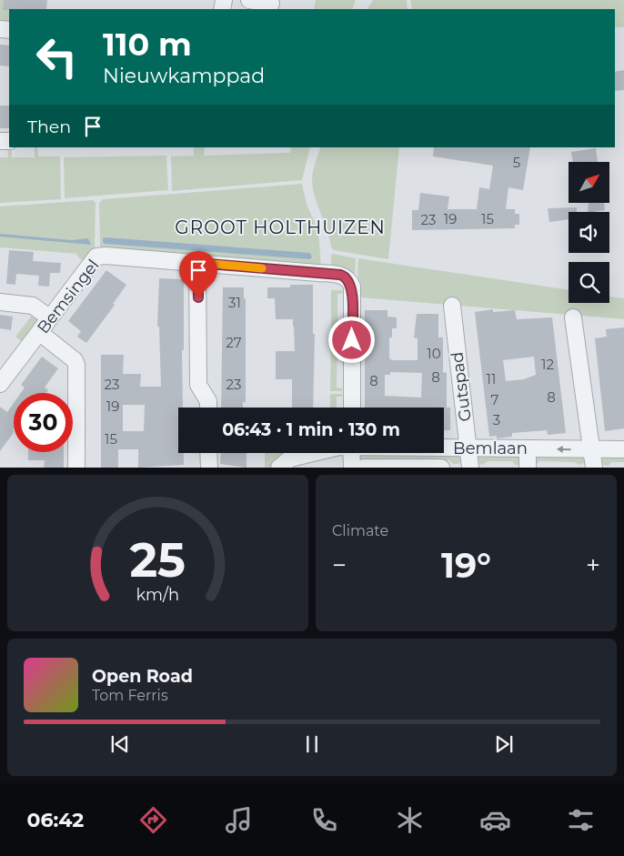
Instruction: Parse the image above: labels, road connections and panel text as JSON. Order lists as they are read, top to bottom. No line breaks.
{"streets":{"street":["Bemsingel","Gutspad","Bemlaan"]},"crossings":[["Gutspad","Bemlaan"]],"districts":["GROOT HOLTHUIZEN"],"house_numbers":["5","19","15","23","31","27","10","12","8","11","8","23","23","8","7","19","3","15"],"north":"top right","page":{"turn":["110 m","Nieuwkamppad"],"then":"Then","limit":"30","trip":"06:43 · 1 min · 130 m","tile":"Climate","heat":["−","19°","+"],"song":["Open Road","Tom Ferris"],"tabs":"06:42","gauge":["25","km/h"]}}
